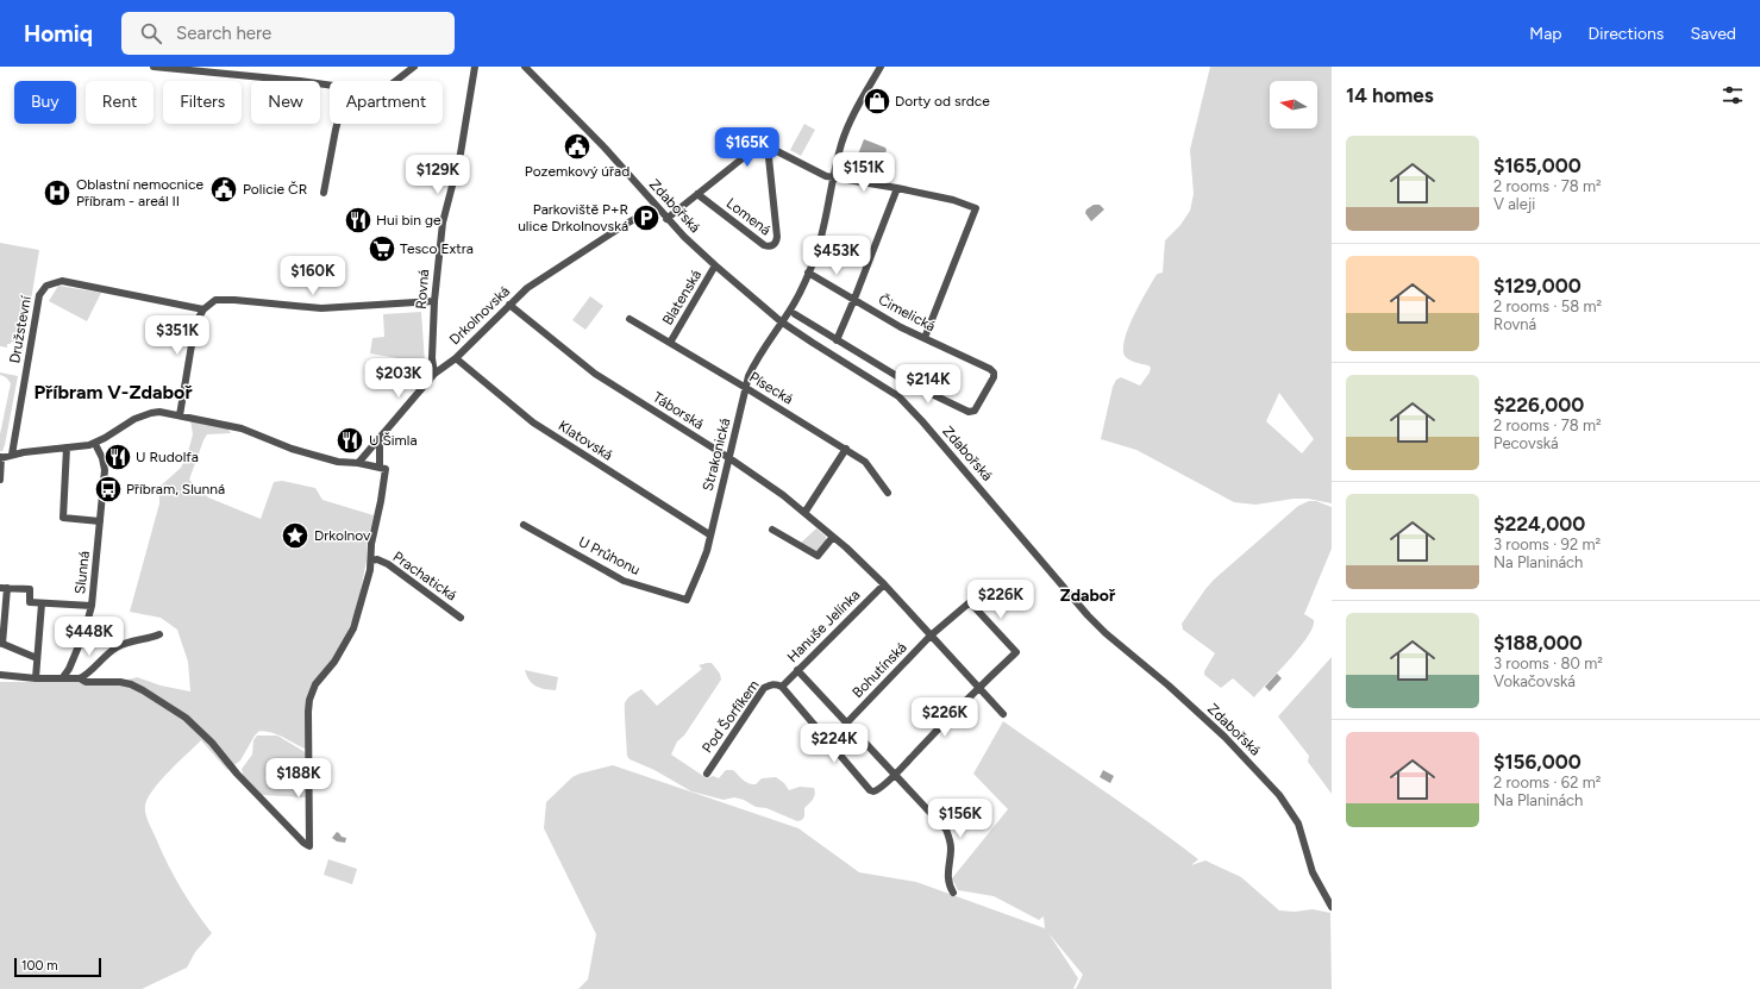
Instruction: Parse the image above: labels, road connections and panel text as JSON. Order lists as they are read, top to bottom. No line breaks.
{"streets":{"street":["Zdabořská","Lomená","Rovná","Blatenská","Čimelická","Drkolnovská","Družstevní","Písecká","Táborská","Klatovská","Strakonická","U Průhonu","Slunná","Prachatická","Hanuše Jelínka","Bohutínská","Pod Šorfíkem"]},"crossings":[["Zdabořská","Blatenská"],["Zdabořská","Čimelická"],["Zdabořská","Drkolnovská"],["Zdabořská","Strakonická"],["Rovná","Drkolnovská"],["Blatenská","Písecká"],["Čimelická","Strakonická"],["Drkolnovská","Táborská"],["Drkolnovská","Klatovská"],["Písecká","Strakonická"],["Táborská","Strakonická"],["Táborská","Hanuše Jelínka"],["Táborská","Bohutínská"],["Klatovská","Strakonická"],["Strakonická","U Průhonu"],["Hanuše Jelínka","Pod Šorfíkem"]],"districts":["Příbram V-Zdaboř","Zdaboř"],"places":{"shop":["Dorty od srdce"],"public building":["Pozemkový úřad","Policie ČR"],"hospital":["Oblastní nemocnice Příbram - areál II"],"parking":["Parkoviště P+R ulice Drkolnovská"],"restaurant":["Hui bin ge","U Šimla","U Rudolfa"],"supermarket":["Tesco Extra"],"bus stop":["Příbram, Slunná"],"place":["Drkolnov"]},"scale_bar":"100 m","north":"left","page":{"header":"Homiq","search":"Search here","nav":["Map","Directions","Saved"],"heading":"14 homes","chip":["Buy","Rent","Filters","New","Apartment"],"list":[{"name":"$165,000","note":"2 rooms · 78 m² · V aleji"},{"name":"$129,000","note":"2 rooms · 58 m² · Rovná"},{"name":"$226,000","note":"2 rooms · 78 m² · Pecovská"},{"name":"$224,000","note":"3 rooms · 92 m² · Na Planinách"},{"name":"$188,000","note":"3 rooms · 80 m² · Vokačovská"},{"name":"$156,000","note":"2 rooms · 62 m² · Na Planinách"}],"price":["$165K","$151K","$129K","$453K","$160K","$351K","$203K","$214K","$226K","$448K","$226K","$224K","$188K","$156K"],"scale":"100 m"}}
